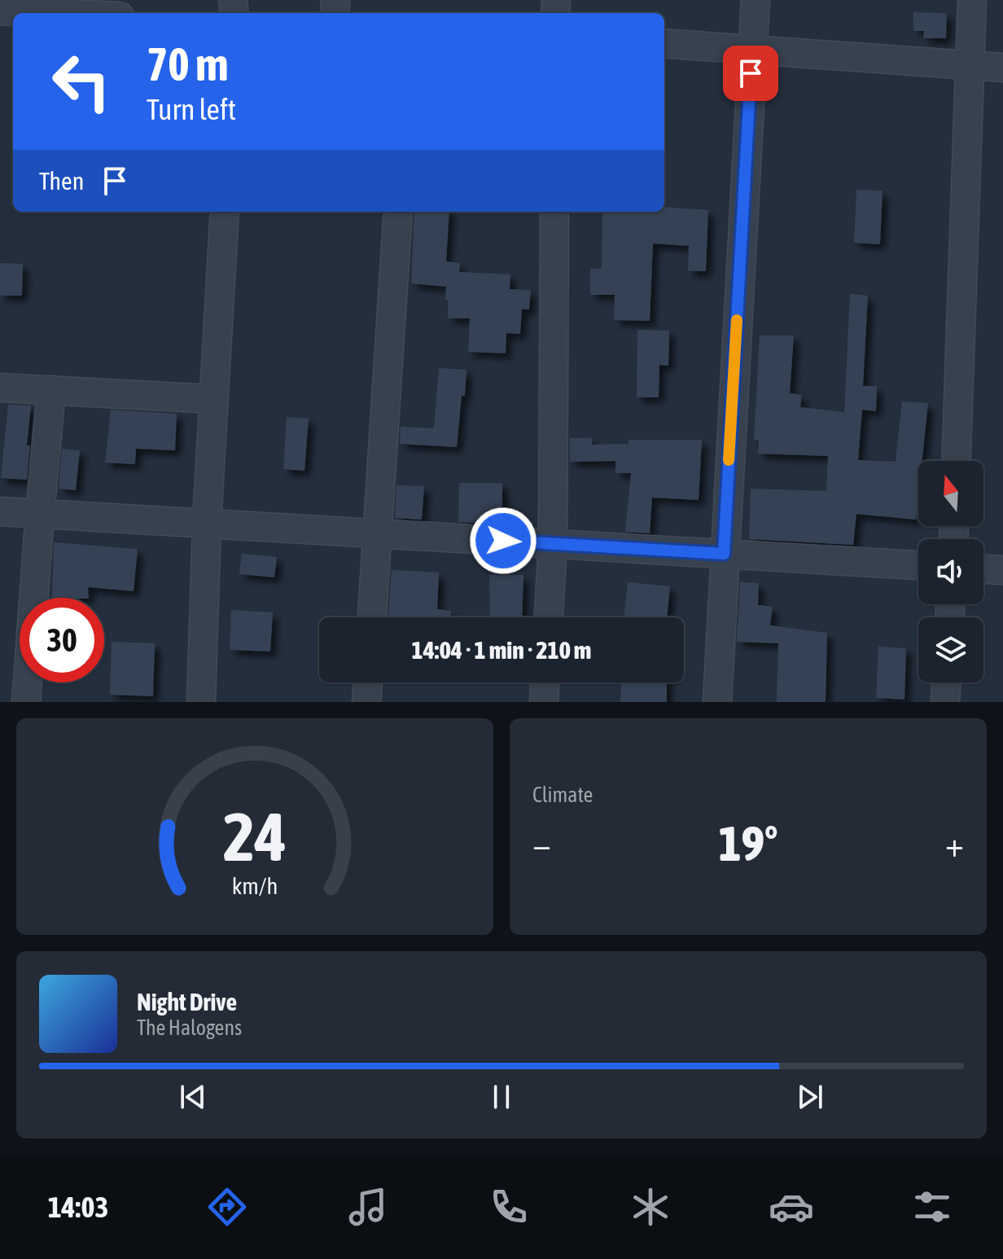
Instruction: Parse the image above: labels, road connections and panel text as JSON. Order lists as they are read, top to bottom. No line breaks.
{"north":"top","page":{"turn":["70 m","Turn left"],"then":"Then","limit":"30","trip":"14:04 · 1 min · 210 m","tile":"Climate","heat":["−","19°","+"],"song":["Night Drive","The Halogens"],"tabs":"14:03","gauge":["24","km/h"]}}
